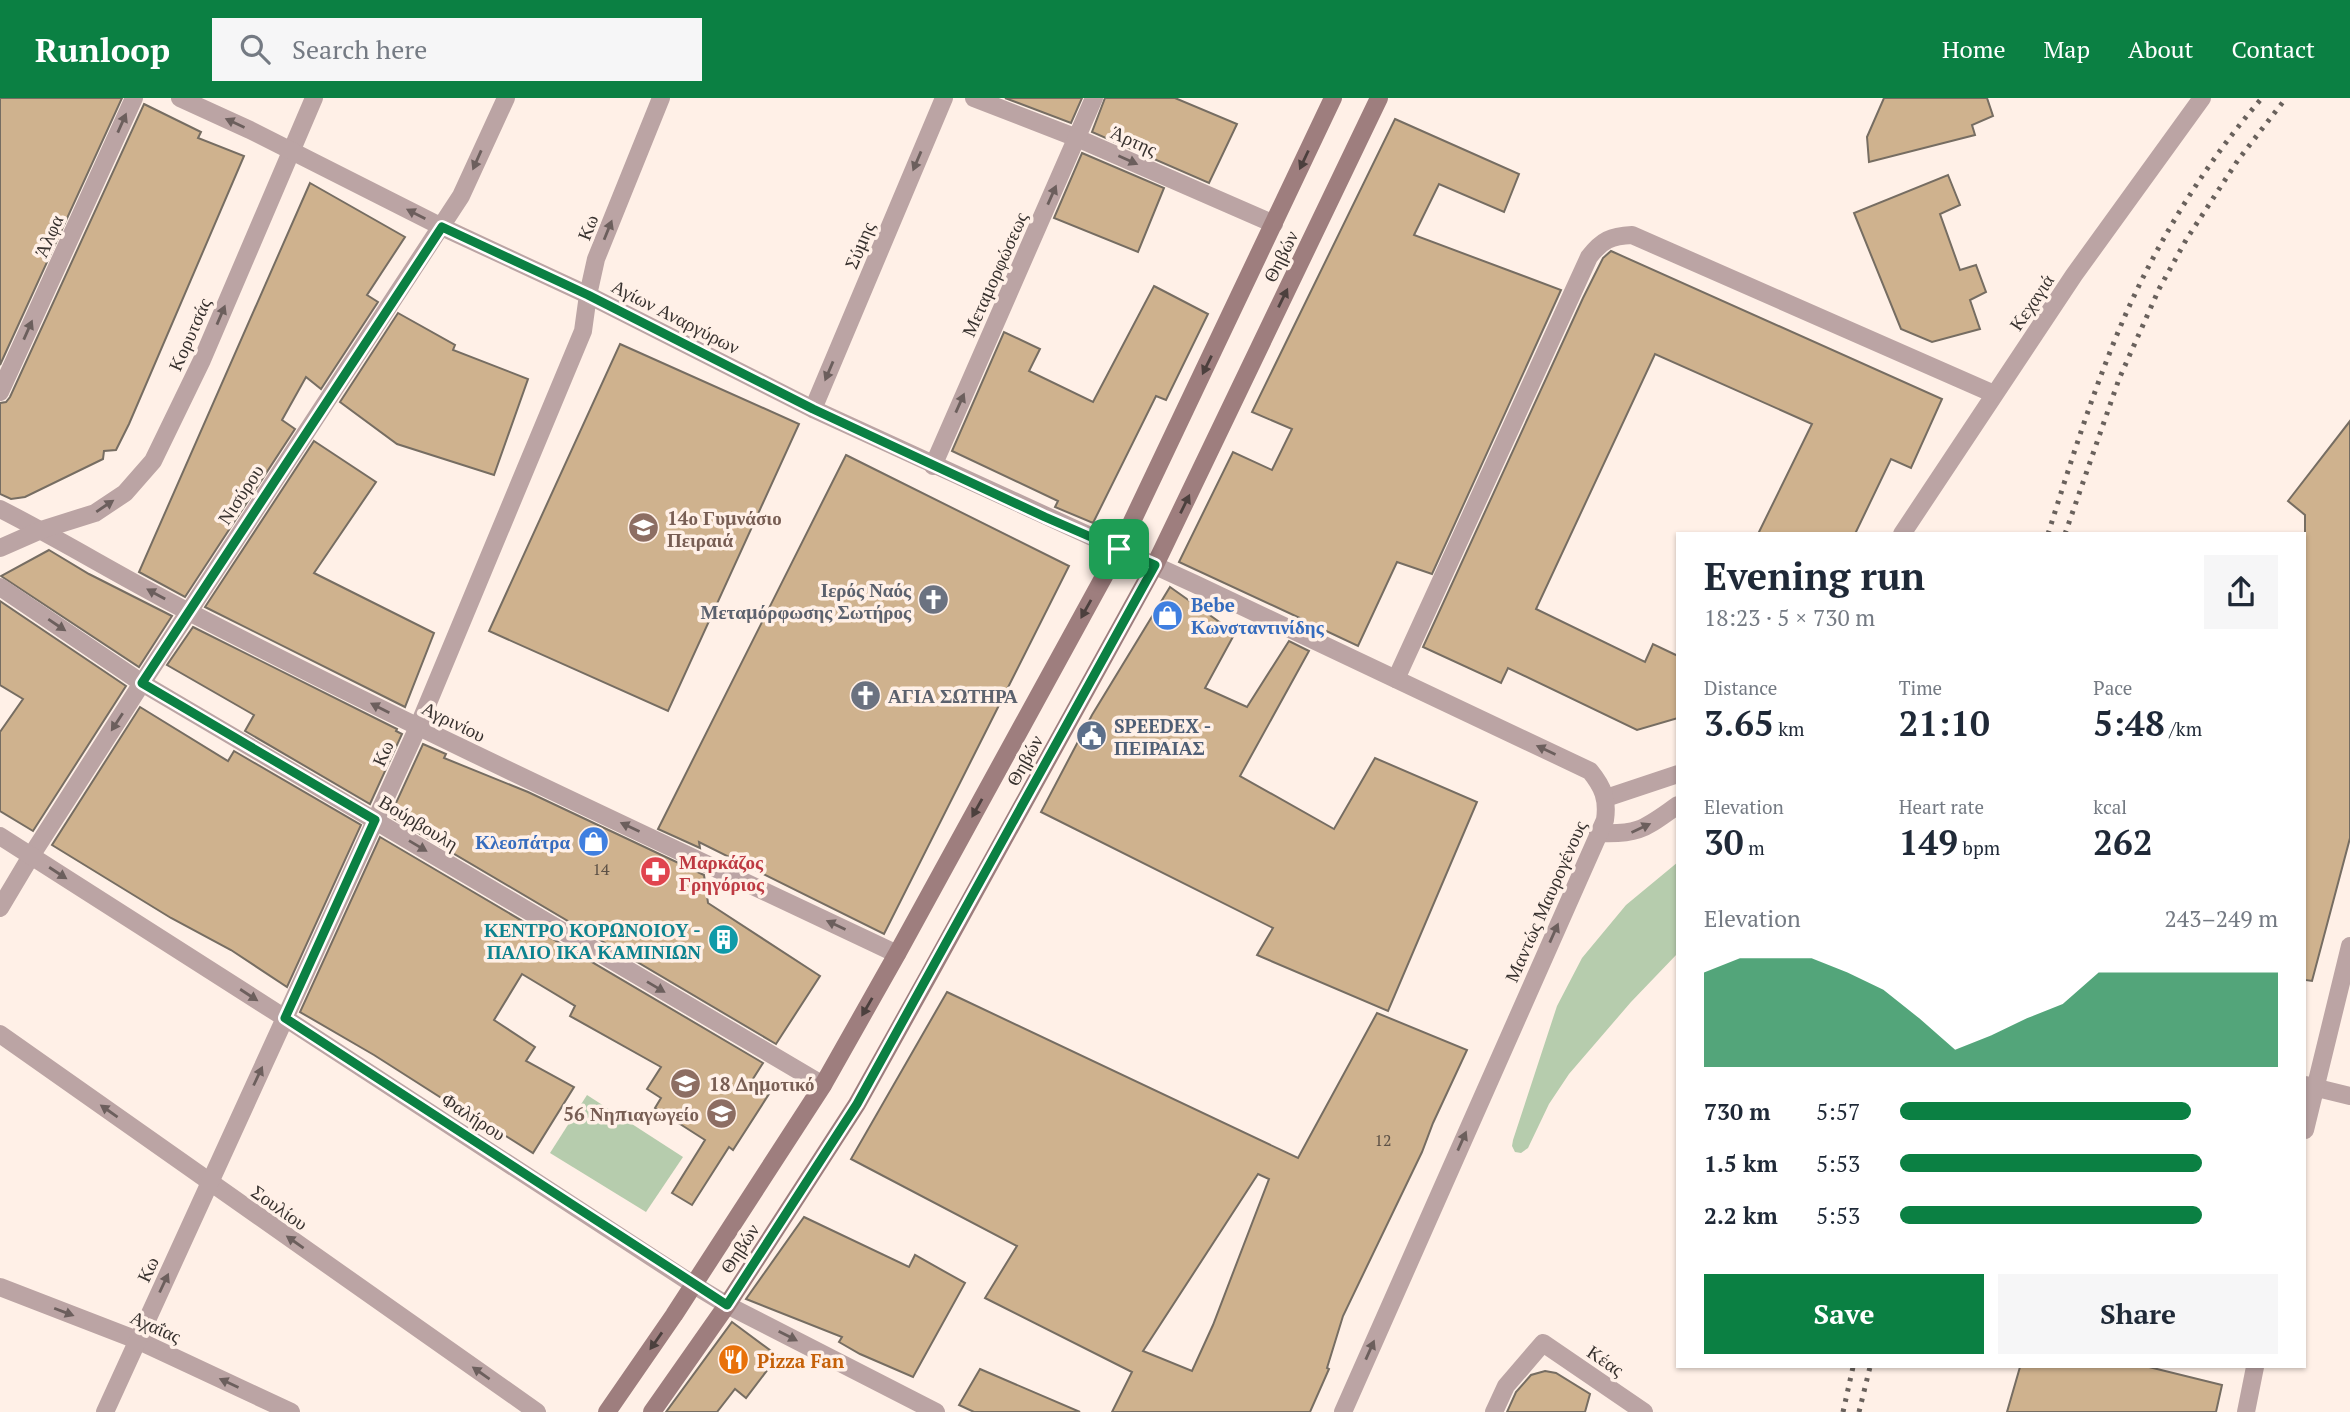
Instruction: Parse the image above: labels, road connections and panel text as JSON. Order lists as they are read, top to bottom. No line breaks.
{"streets":{"main road":["Θηβών"],"street":["Άρτης","Κω","Άλφα","Σύμης","Μεταμορφώσεως","Κεχαγιά","Αγίων Αναργύρων","Κορυτσάς","Νισύρου","Αγρινίου","Βούρβουλη","Μαντώς Μαυρογένους","Φαλήρου","Σουλίου","Αχαΐας","Κέας"]},"crossings":[["Άρτης","Θηβών"],["Άρτης","Μεταμορφώσεως"],["Κω","Αγίων Αναργύρων"],["Κω","Αγρινίου"],["Κω","Βούρβουλη"],["Κω","Φαλήρου"],["Κω","Σουλίου"],["Κω","Αχαΐας"],["Σύμης","Αγίων Αναργύρων"],["Θηβών","Αγίων Αναργύρων"],["Θηβών","Αγρινίου"],["Θηβών","Βούρβουλη"],["Θηβών","Φαλήρου"],["Μεταμορφώσεως","Αγίων Αναργύρων"],["Αγίων Αναργύρων","Κορυτσάς"],["Αγίων Αναργύρων","Νισύρου"],["Κορυτσάς","Αγρινίου"],["Νισύρου","Αγρινίου"],["Νισύρου","Βούρβουλη"],["Νισύρου","Φαλήρου"]],"one_way":["Άρτης","Κω","Άλφα","Σύμης","Μεταμορφώσεως","Κορυτσάς","Νισύρου","Αγρινίου","Βούρβουλη","Μαντώς Μαυρογένους","Φαλήρου","Σουλίου"],"places":{"school or university":["14ο Γυμνάσιο Πειραιά","18 Δημοτικό","56 Νηπιαγωγείο"],"church":["Ιερός Ναός Μεταμόρφωσης Σωτήρος","ΑΓΙΑ ΣΩΤΗΡΑ"],"shop":["Bebe Κωνσταντινίδης","Κλεοπάτρα"],"public building":["SPEEDEX - ΠΕΙΡΑΙΑΣ"],"pharmacy":["Μαρκάζος Γρηγόριος"],"building":["ΚΕΝΤΡΟ ΚΟΡΩΝΟΙΟΥ - ΠΑΛΙΟ ΙΚΑ ΚΑΜΙΝΙΩΝ"],"restaurant":["Pizza Fan"]},"house_numbers":["14","12"],"page":{"header":"Runloop","search":"Search here","nav":["Home","Map","About","Contact"],"heading":["Evening run","18:23 · 5 × 730 m"],"stats":[["Distance","3.65 km"],["Time","21:10"],["Pace","5:48 /km"],["Elevation","30 m"],["Heart rate","149 bpm"],["kcal","262"]],"chart":["Elevation","243–249 m"],"list":[{"name":"730 m","note":"5:57"},{"name":"1.5 km","note":"5:53"},{"name":"2.2 km","note":"5:53"}],"buttons":["Save","Share"]}}
